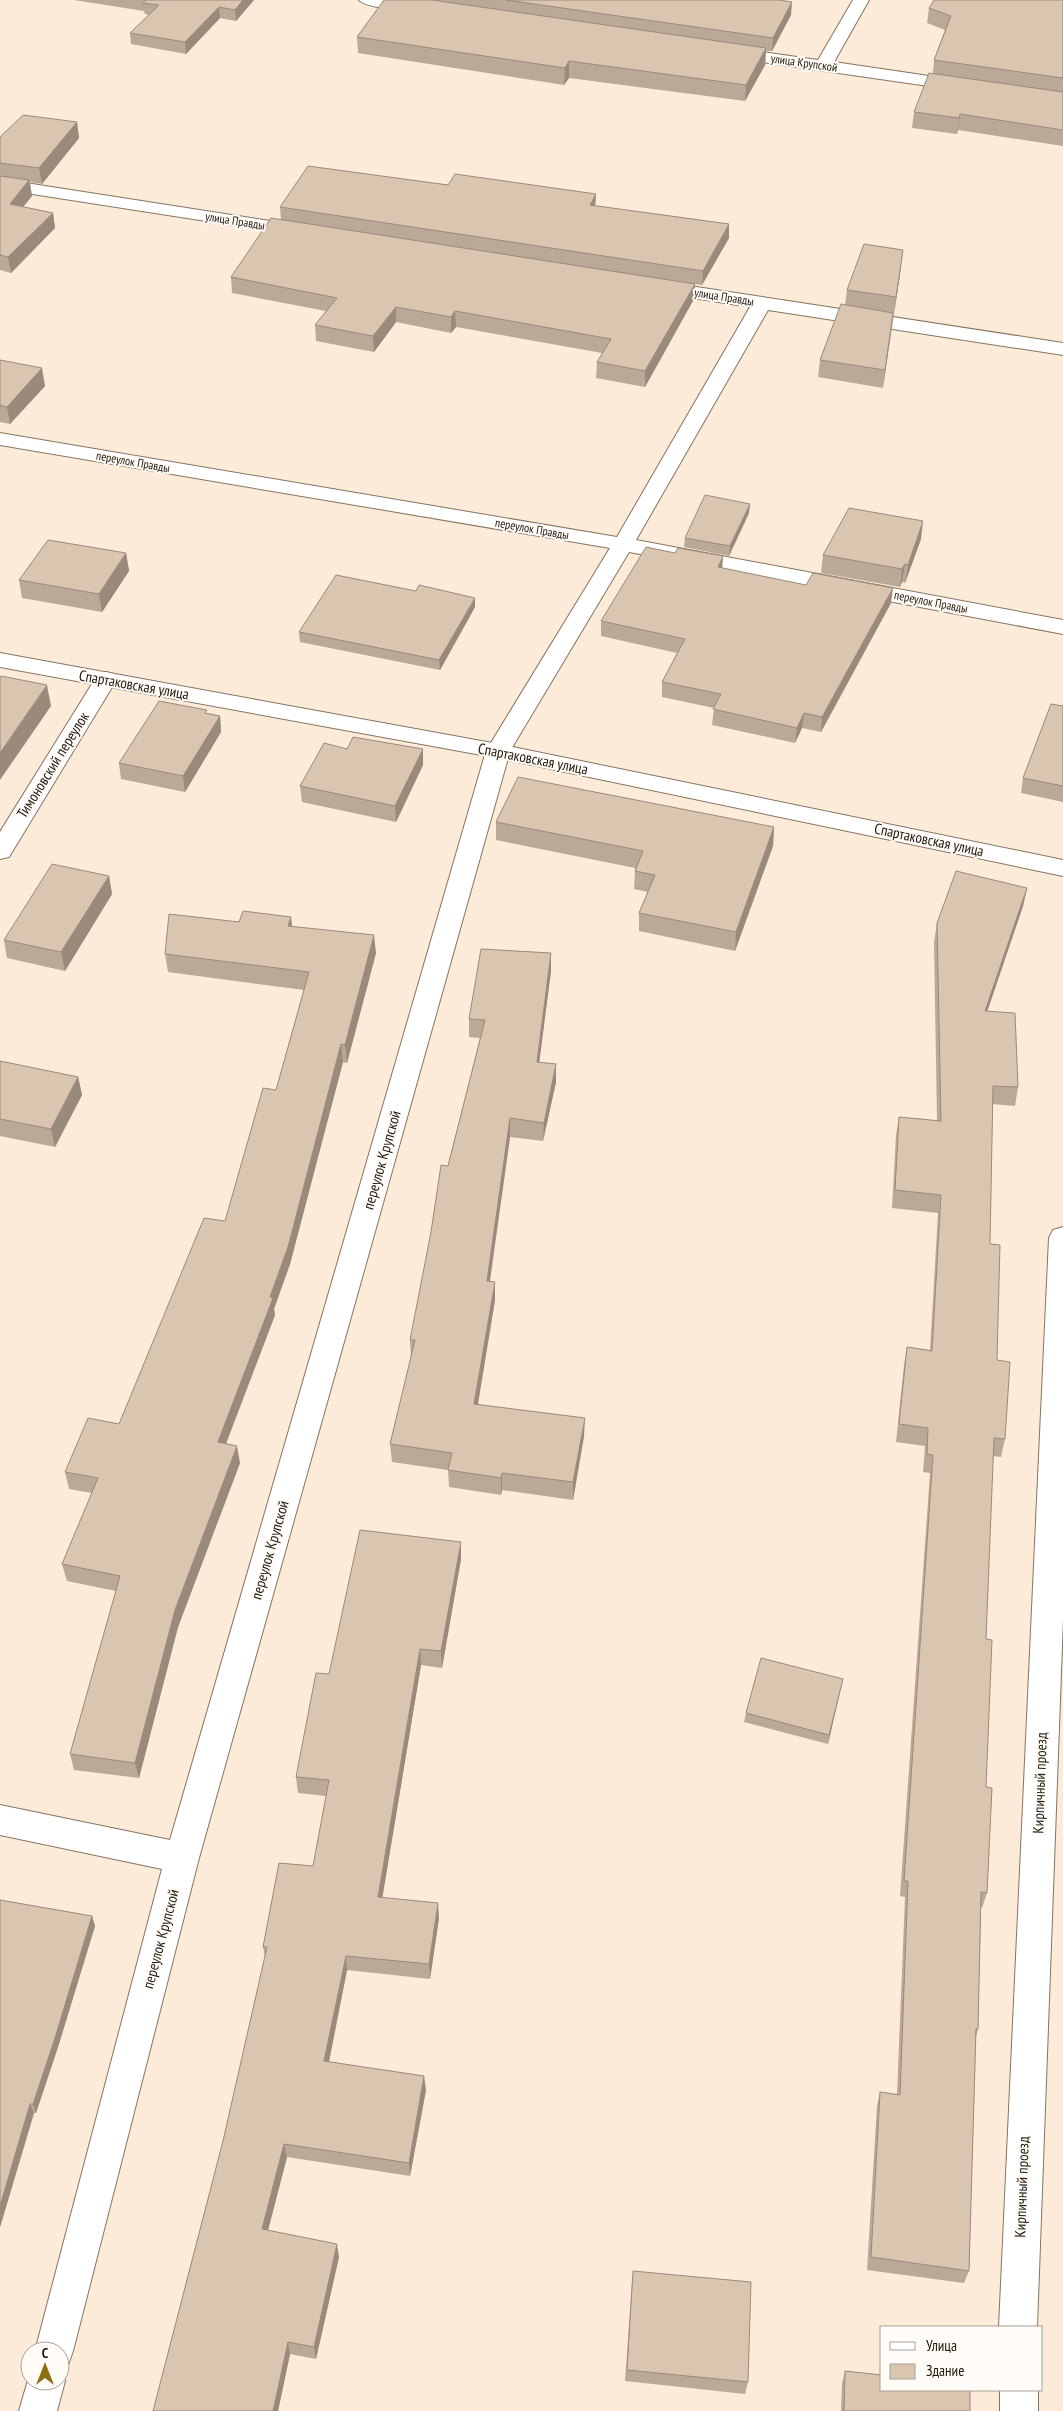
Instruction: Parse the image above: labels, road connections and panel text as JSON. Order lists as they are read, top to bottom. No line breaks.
{"streets":{"street":["улица Крупской","улица Правды","переулок Правды","Спартаковская улица","Тимоновский переулок","переулок Крупской","Кирпичный проезд"]},"crossings":[["улица Правды","переулок Крупской"],["переулок Правды","переулок Крупской"],["Спартаковская улица","Тимоновский переулок"],["Спартаковская улица","переулок Крупской"]],"legend":["Улица","Здание"],"north":"top"}
